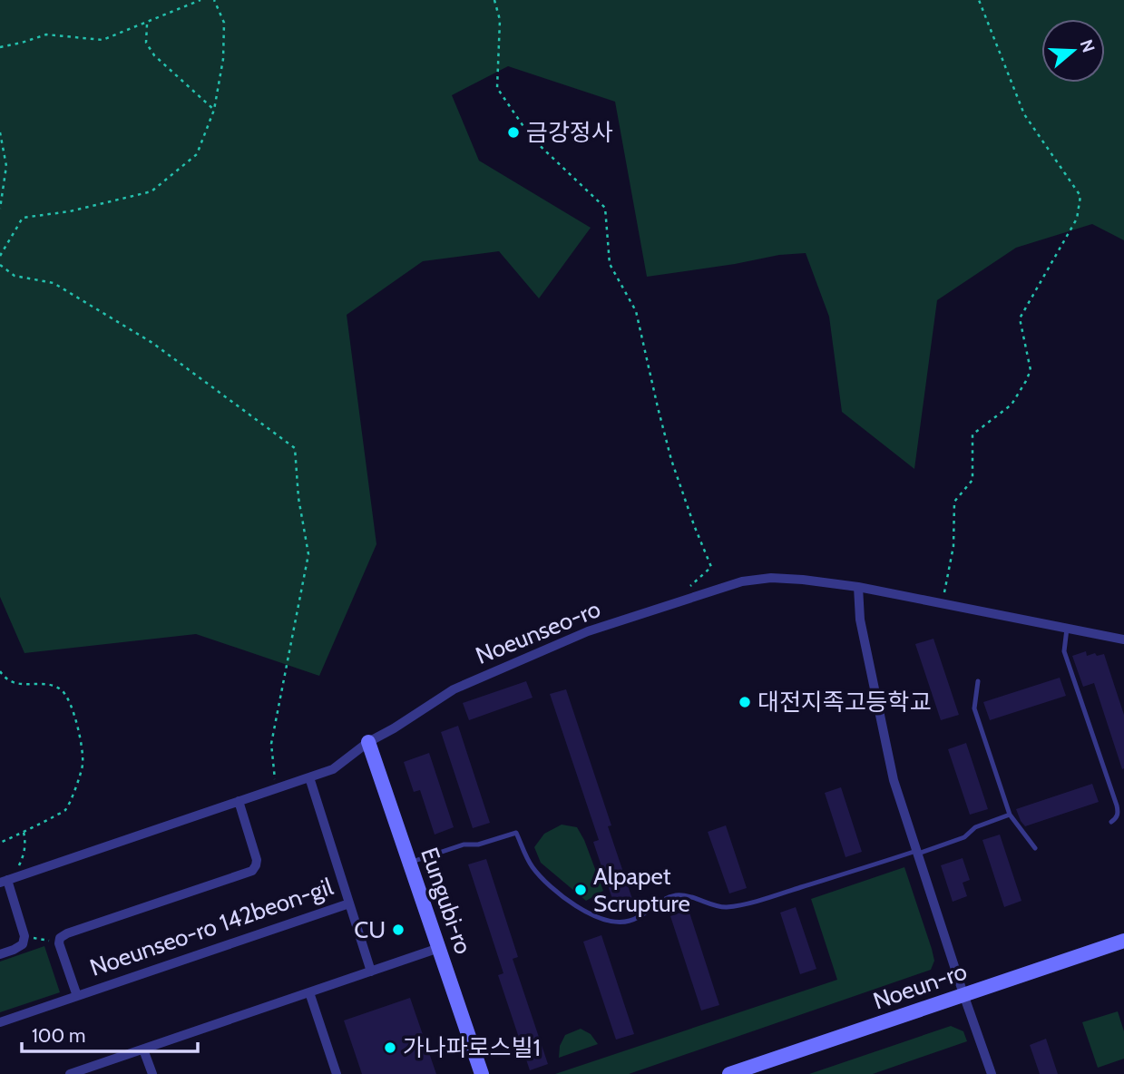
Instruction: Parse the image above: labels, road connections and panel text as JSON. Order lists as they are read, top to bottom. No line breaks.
{"streets":{"street":["Noeunseo-ro","Eungubi-ro","Noeunseo-ro 142beon-gil","Noeun-ro"]},"crossings":[["Noeunseo-ro","Eungubi-ro"],["Noeunseo-ro","Noeunseo-ro 142beon-gil"]],"places":["금강정사","대전지족고등학교","Alpapet Scrupture","CU","가나파로스빌1"],"scale_bar":"100 m","north":"right"}
